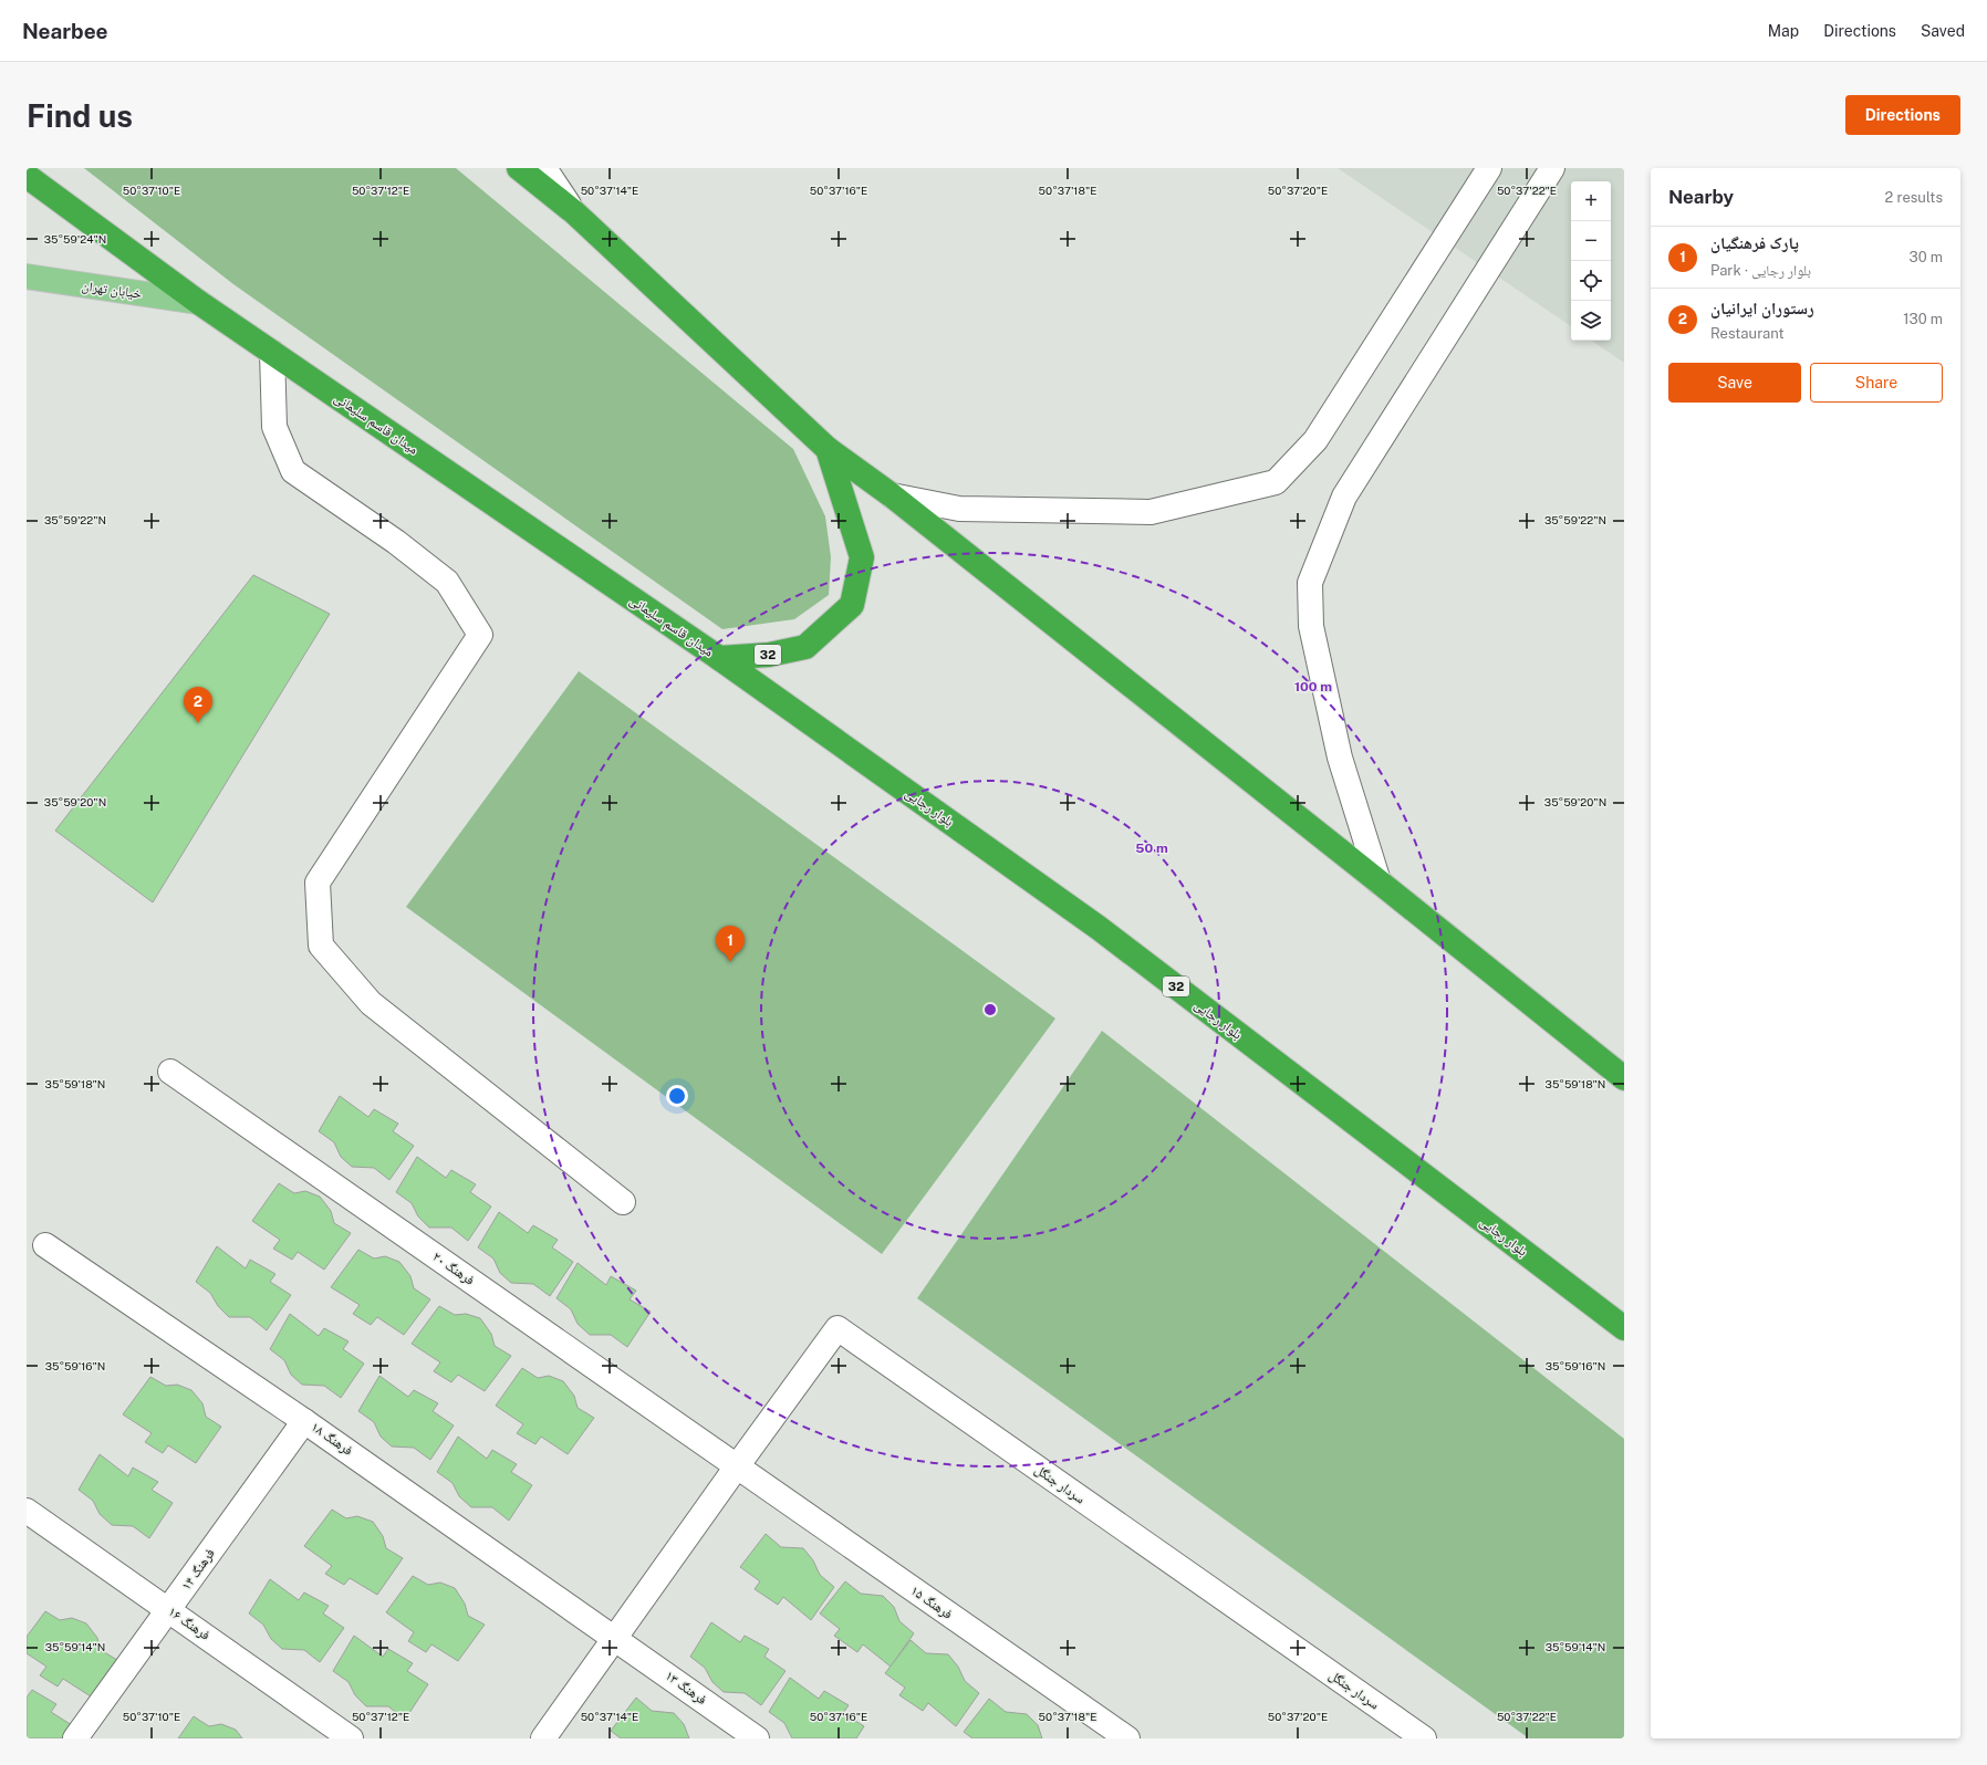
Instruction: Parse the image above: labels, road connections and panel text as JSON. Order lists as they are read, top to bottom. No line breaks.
{"streets":{"highway":["میدان قاسم سلیمانی","32","بلوار رجایی"],"main road":["خیابان تهران"],"street":["فرهنگ ۲۰","فرهنگ ۱۸","سردار جنگل","فرهنگ ۱۴","فرهنگ ۱۵","فرهنگ ۱۶","فرهنگ ۱۳"]},"crossings":[["خیابان تهران","میدان قاسم سلیمانی"],["میدان قاسم سلیمانی","32"],["میدان قاسم سلیمانی","بلوار رجایی"],["فرهنگ ۲۰","سردار جنگل"],["فرهنگ ۲۰","فرهنگ ۱۵"],["فرهنگ ۱۸","فرهنگ ۱۴"],["فرهنگ ۱۸","فرهنگ ۱۳"],["سردار جنگل","فرهنگ ۱۵"],["فرهنگ ۱۴","فرهنگ ۱۶"]],"page":{"header":"Nearbee","nav":["Map","Directions","Saved"],"buttons":["Directions",["Save","Share"]],"title":"Find us","heading":["Nearby","2 results"],"map_buttons":["+","−"],"list":[{"mark":"1","name":"پارک فرهنگیان","note":"Park · بلوار رجایی","value":"30 m"},{"mark":"2","name":"رستوران ایرانیان","note":"Restaurant","value":"130 m"}],"pins":["2","1"]},"coordinates":["50°37'10\"E","50°37'12\"E","50°37'14\"E","50°37'16\"E","50°37'18\"E","50°37'20\"E","50°37'22\"E","35°59'24\"N","35°59'22\"N","35°59'20\"N","35°59'18\"N","35°59'16\"N","35°59'14\"N"],"rings":["100 m","50 m"]}
